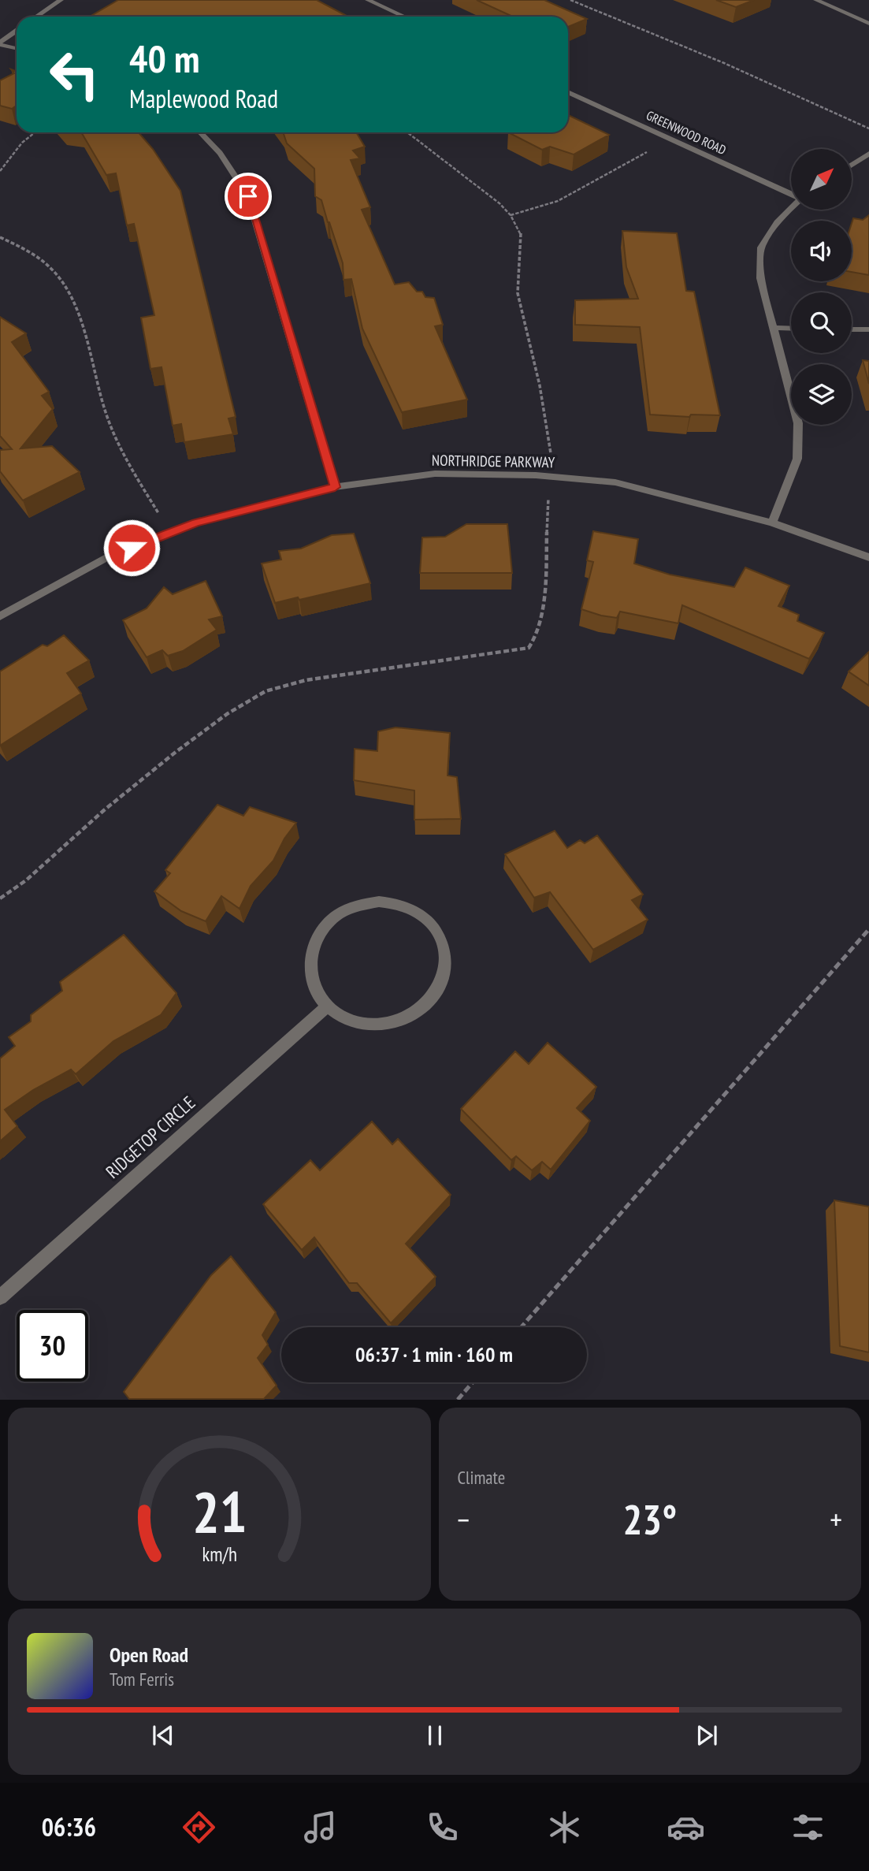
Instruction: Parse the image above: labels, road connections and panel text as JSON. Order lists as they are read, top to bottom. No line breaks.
{"streets":{"street":["GREENWOOD ROAD","NORTHRIDGE PARKWAY","RIDGETOP CIRCLE"]},"north":"top right","page":{"turn":["40 m","Maplewood Road"],"limit":"30","trip":"06:37 · 1 min · 160 m","tile":"Climate","heat":["−","23°","+"],"song":["Open Road","Tom Ferris"],"tabs":"06:36","gauge":["21","km/h"]}}
